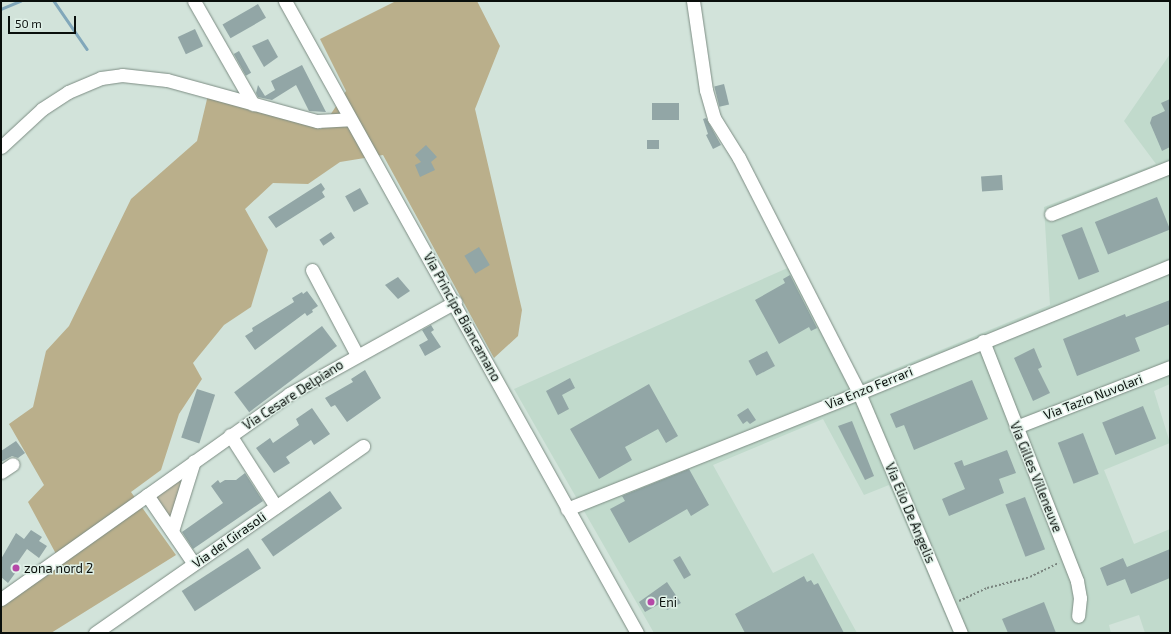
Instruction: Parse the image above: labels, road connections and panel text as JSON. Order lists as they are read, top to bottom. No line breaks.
{"streets":{"street":["Via Principe Biancamano","Via Enzo Ferrari","Via Cesare Delpiano","Via Tazio Nuvolari","Via Gilles Villeneuve","Via Elio De Angelis","Via dei Girasoli"]},"crossings":[["Via Principe Biancamano","Via Enzo Ferrari"],["Via Principe Biancamano","Via Cesare Delpiano"],["Via Enzo Ferrari","Via Gilles Villeneuve"],["Via Enzo Ferrari","Via Elio De Angelis"],["Via Cesare Delpiano","Via dei Girasoli"],["Via Tazio Nuvolari","Via Gilles Villeneuve"]],"places":["zona nord 2","Eni"],"scale_bar":"50 m"}
